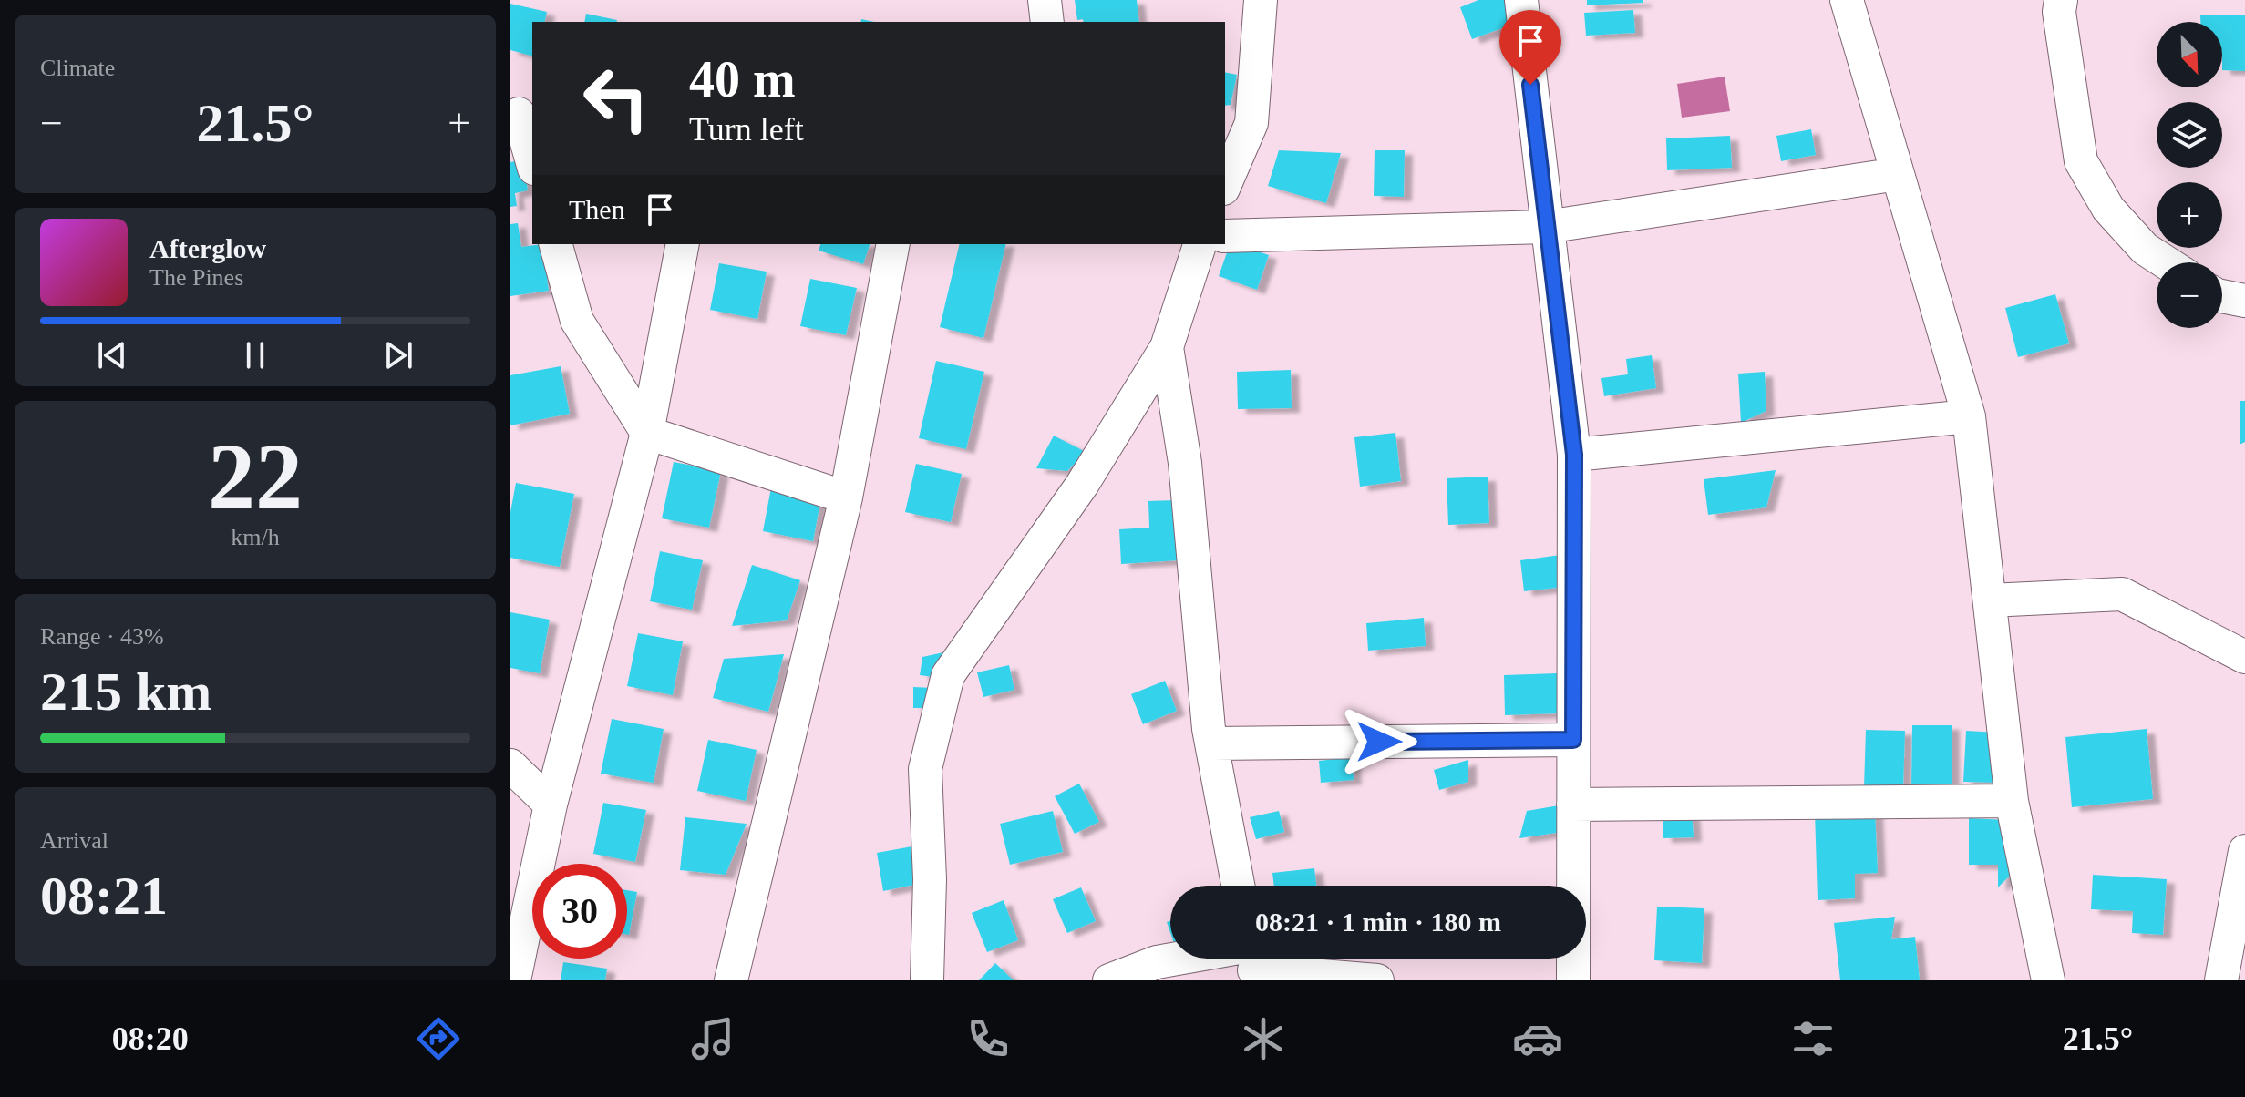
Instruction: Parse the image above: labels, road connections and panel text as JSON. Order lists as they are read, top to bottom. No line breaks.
{"north":"bottom right","page":{"tile":["Climate",["22","km/h"],["Range · 43%","215 km"],["Arrival","08:21"]],"map_buttons":["+","−"],"turn":["40 m","Turn left"],"heat":["−","21.5°","+"],"then":"Then","song":["Afterglow","The Pines"],"limit":"30","trip":"08:21 · 1 min · 180 m","tabs":["08:20","21.5°"]}}
